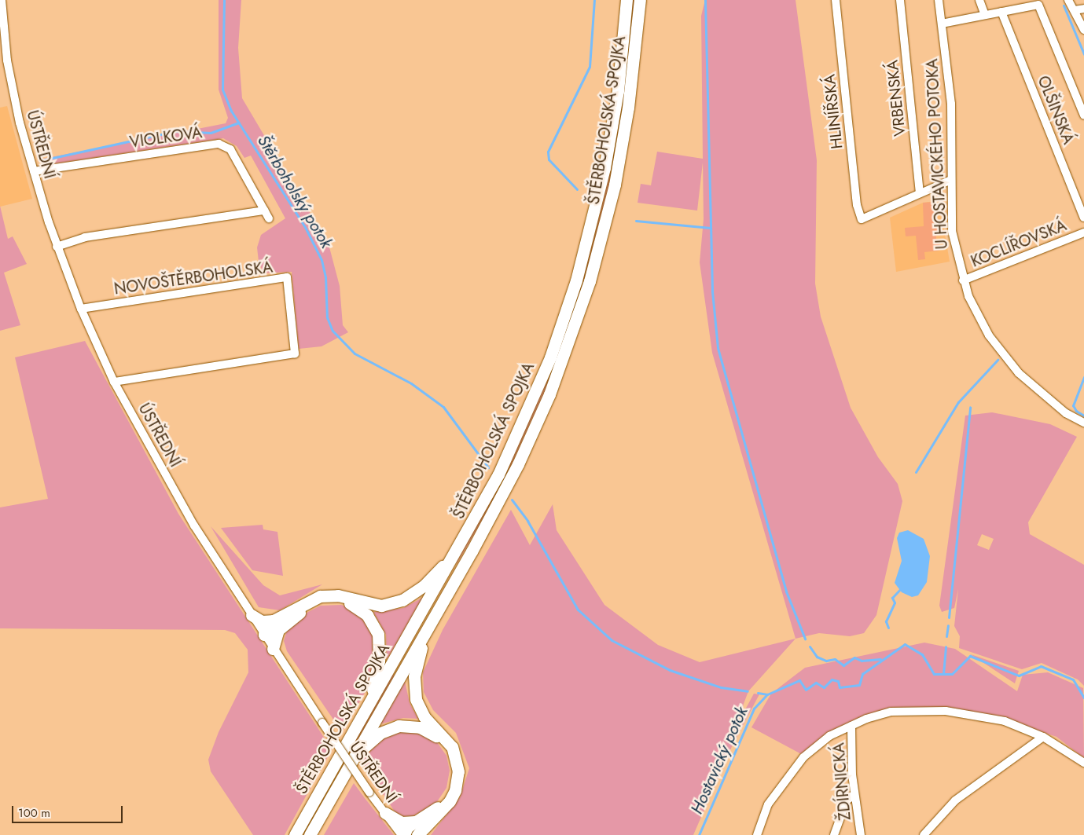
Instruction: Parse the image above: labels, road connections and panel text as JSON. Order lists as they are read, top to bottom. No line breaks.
{"streets":{"highway":["ŠTĚRBOHOLSKÁ SPOJKA"],"street":["VRBENSKÁ","OLŠINSKÁ","HLINÍŘSKÁ","VIOLKOVÁ","ÚSTŘEDNÍ","U HOSTAVICKÉHO POTOKA","KOCLÍŘOVSKÁ","NOVOŠTĚRBOHOLSKÁ","ŽDÍRNICKÁ"]},"crossings":[["VRBENSKÁ","HLINÍŘSKÁ"],["VIOLKOVÁ","ÚSTŘEDNÍ"],["ÚSTŘEDNÍ","NOVOŠTĚRBOHOLSKÁ"],["U HOSTAVICKÉHO POTOKA","KOCLÍŘOVSKÁ"]],"water":["Štěrboholský potok","Hostavický potok"],"scale_bar":"100 m"}
